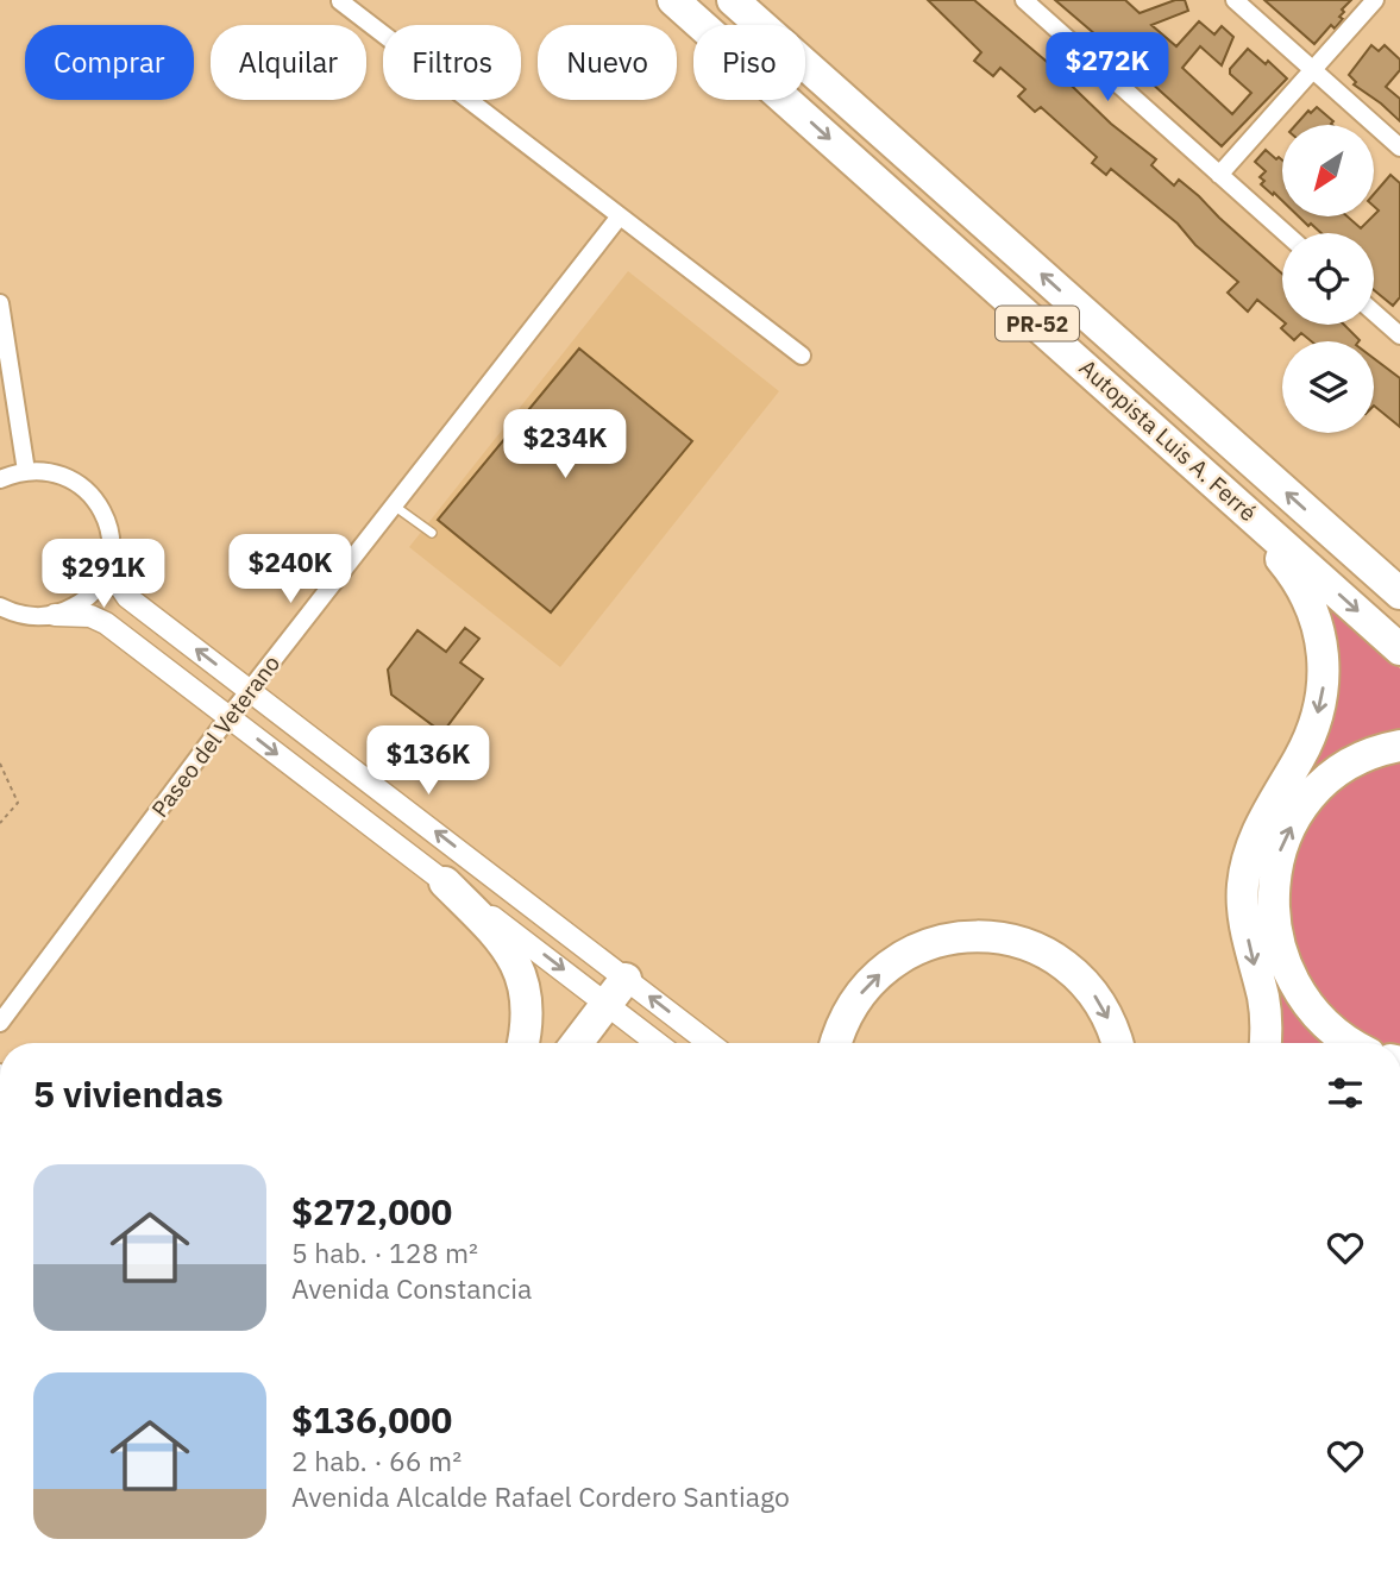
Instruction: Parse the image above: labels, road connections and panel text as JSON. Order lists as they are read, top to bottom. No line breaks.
{"streets":{"highway":["PR-52","Autopista Luis A. Ferré"],"street":["Paseo del Veterano"]},"north":"bottom left","page":{"chip":["Comprar","Alquilar","Filtros","Nuevo","Piso"],"price":["$272K","$234K","$240K","$291K","$136K"],"heading":"5 viviendas","list":[{"name":"$272,000","note":"5 hab. · 128 m² · Avenida Constancia"},{"name":"$136,000","note":"2 hab. · 66 m² · Avenida Alcalde Rafael Cordero Santiago"}]}}
